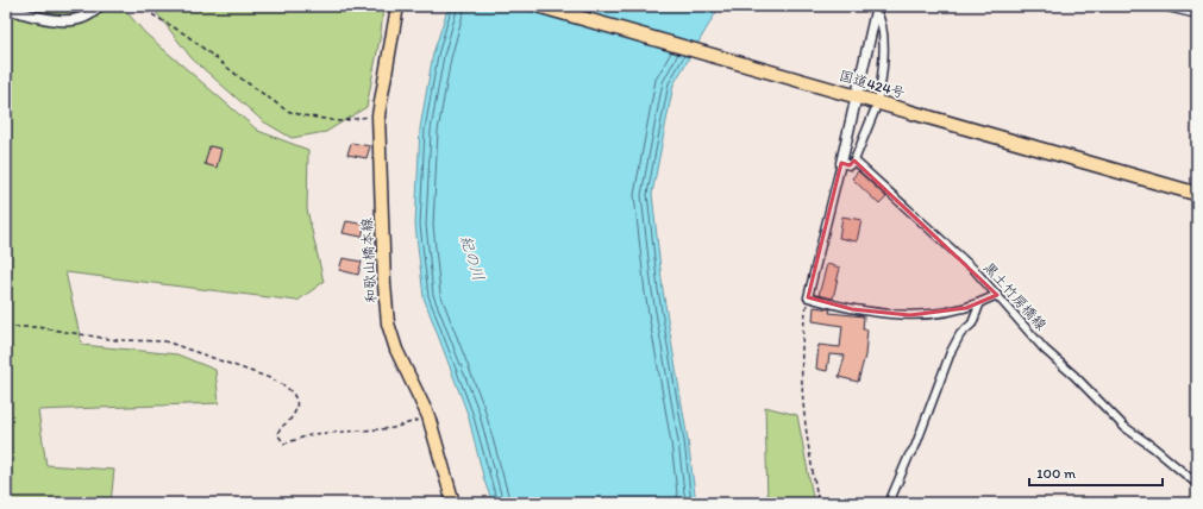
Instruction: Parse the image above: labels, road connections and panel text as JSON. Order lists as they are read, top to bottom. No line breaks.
{"streets":{"highway":["国道424号"],"main road":["和歌山橋本線"],"street":["黒土竹房橋線"]},"water":["紀の川"],"scale_bar":"100 m"}
